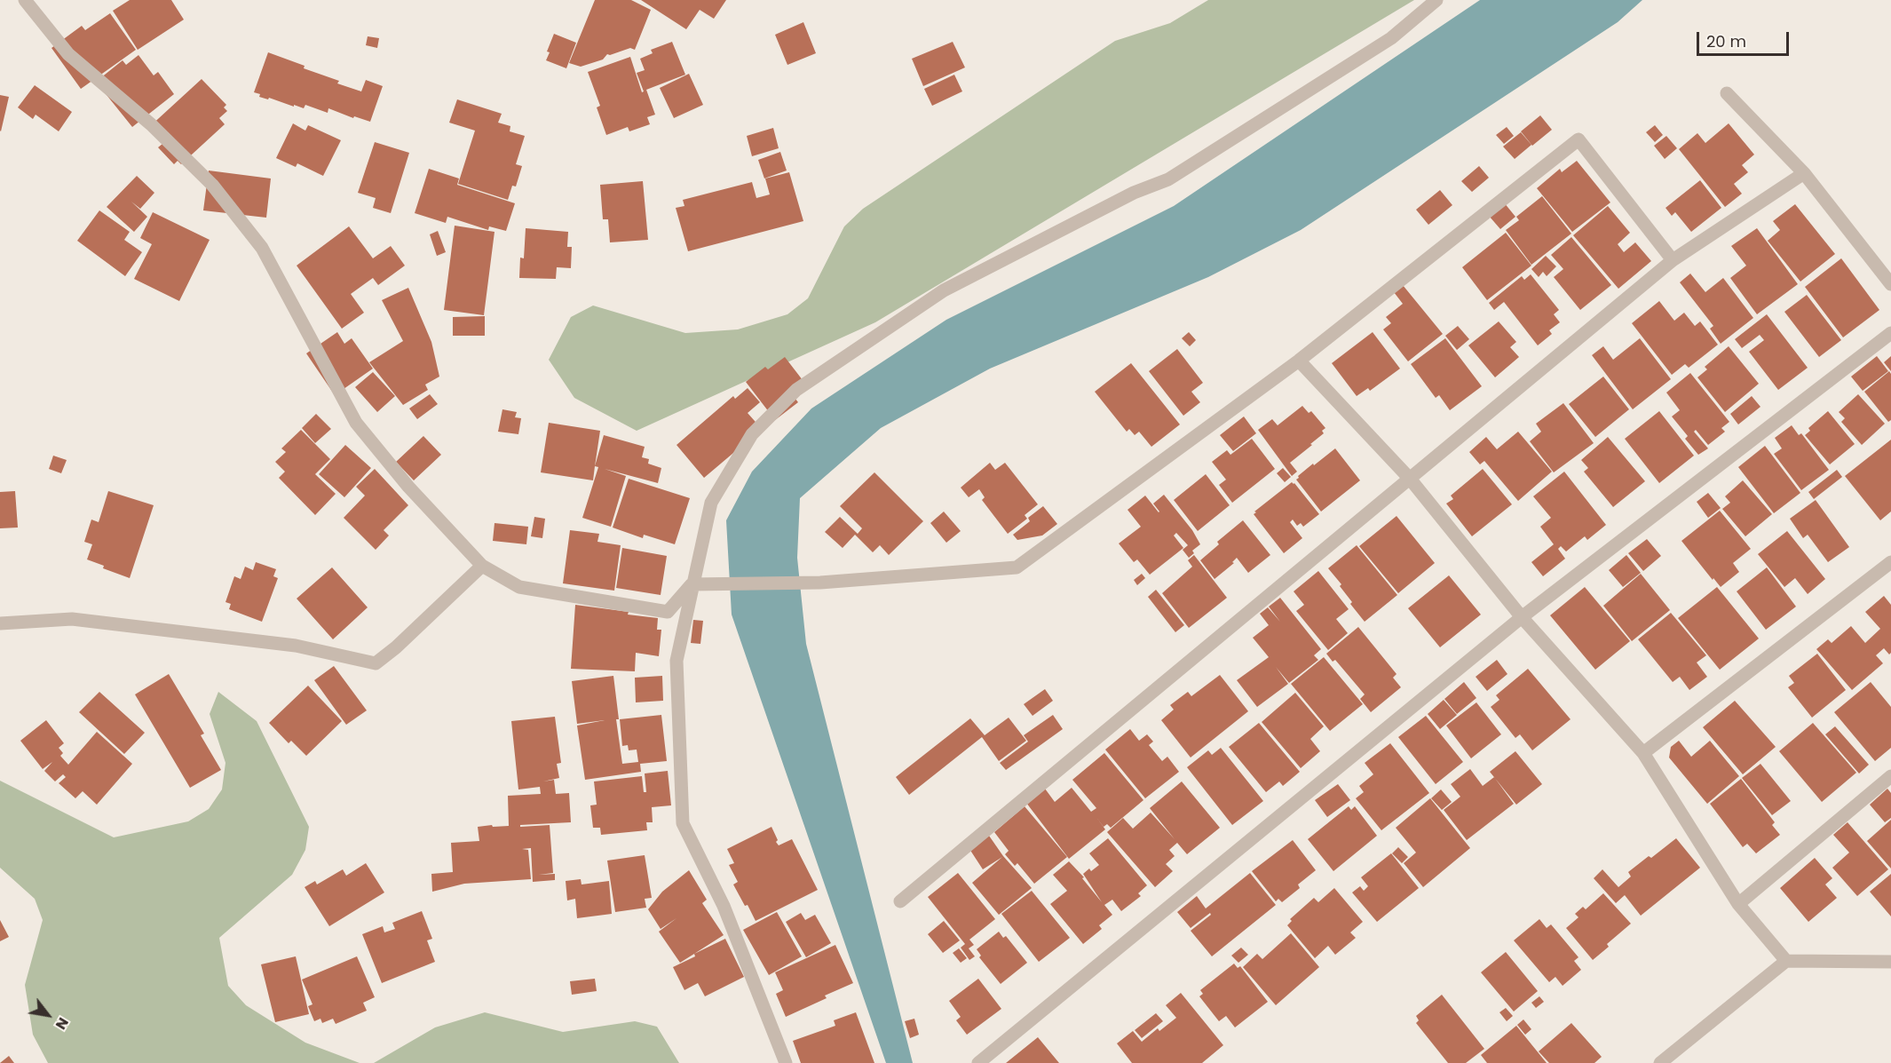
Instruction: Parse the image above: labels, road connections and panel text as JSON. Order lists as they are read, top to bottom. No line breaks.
{"scale_bar":"20 m","north":"bottom right"}
